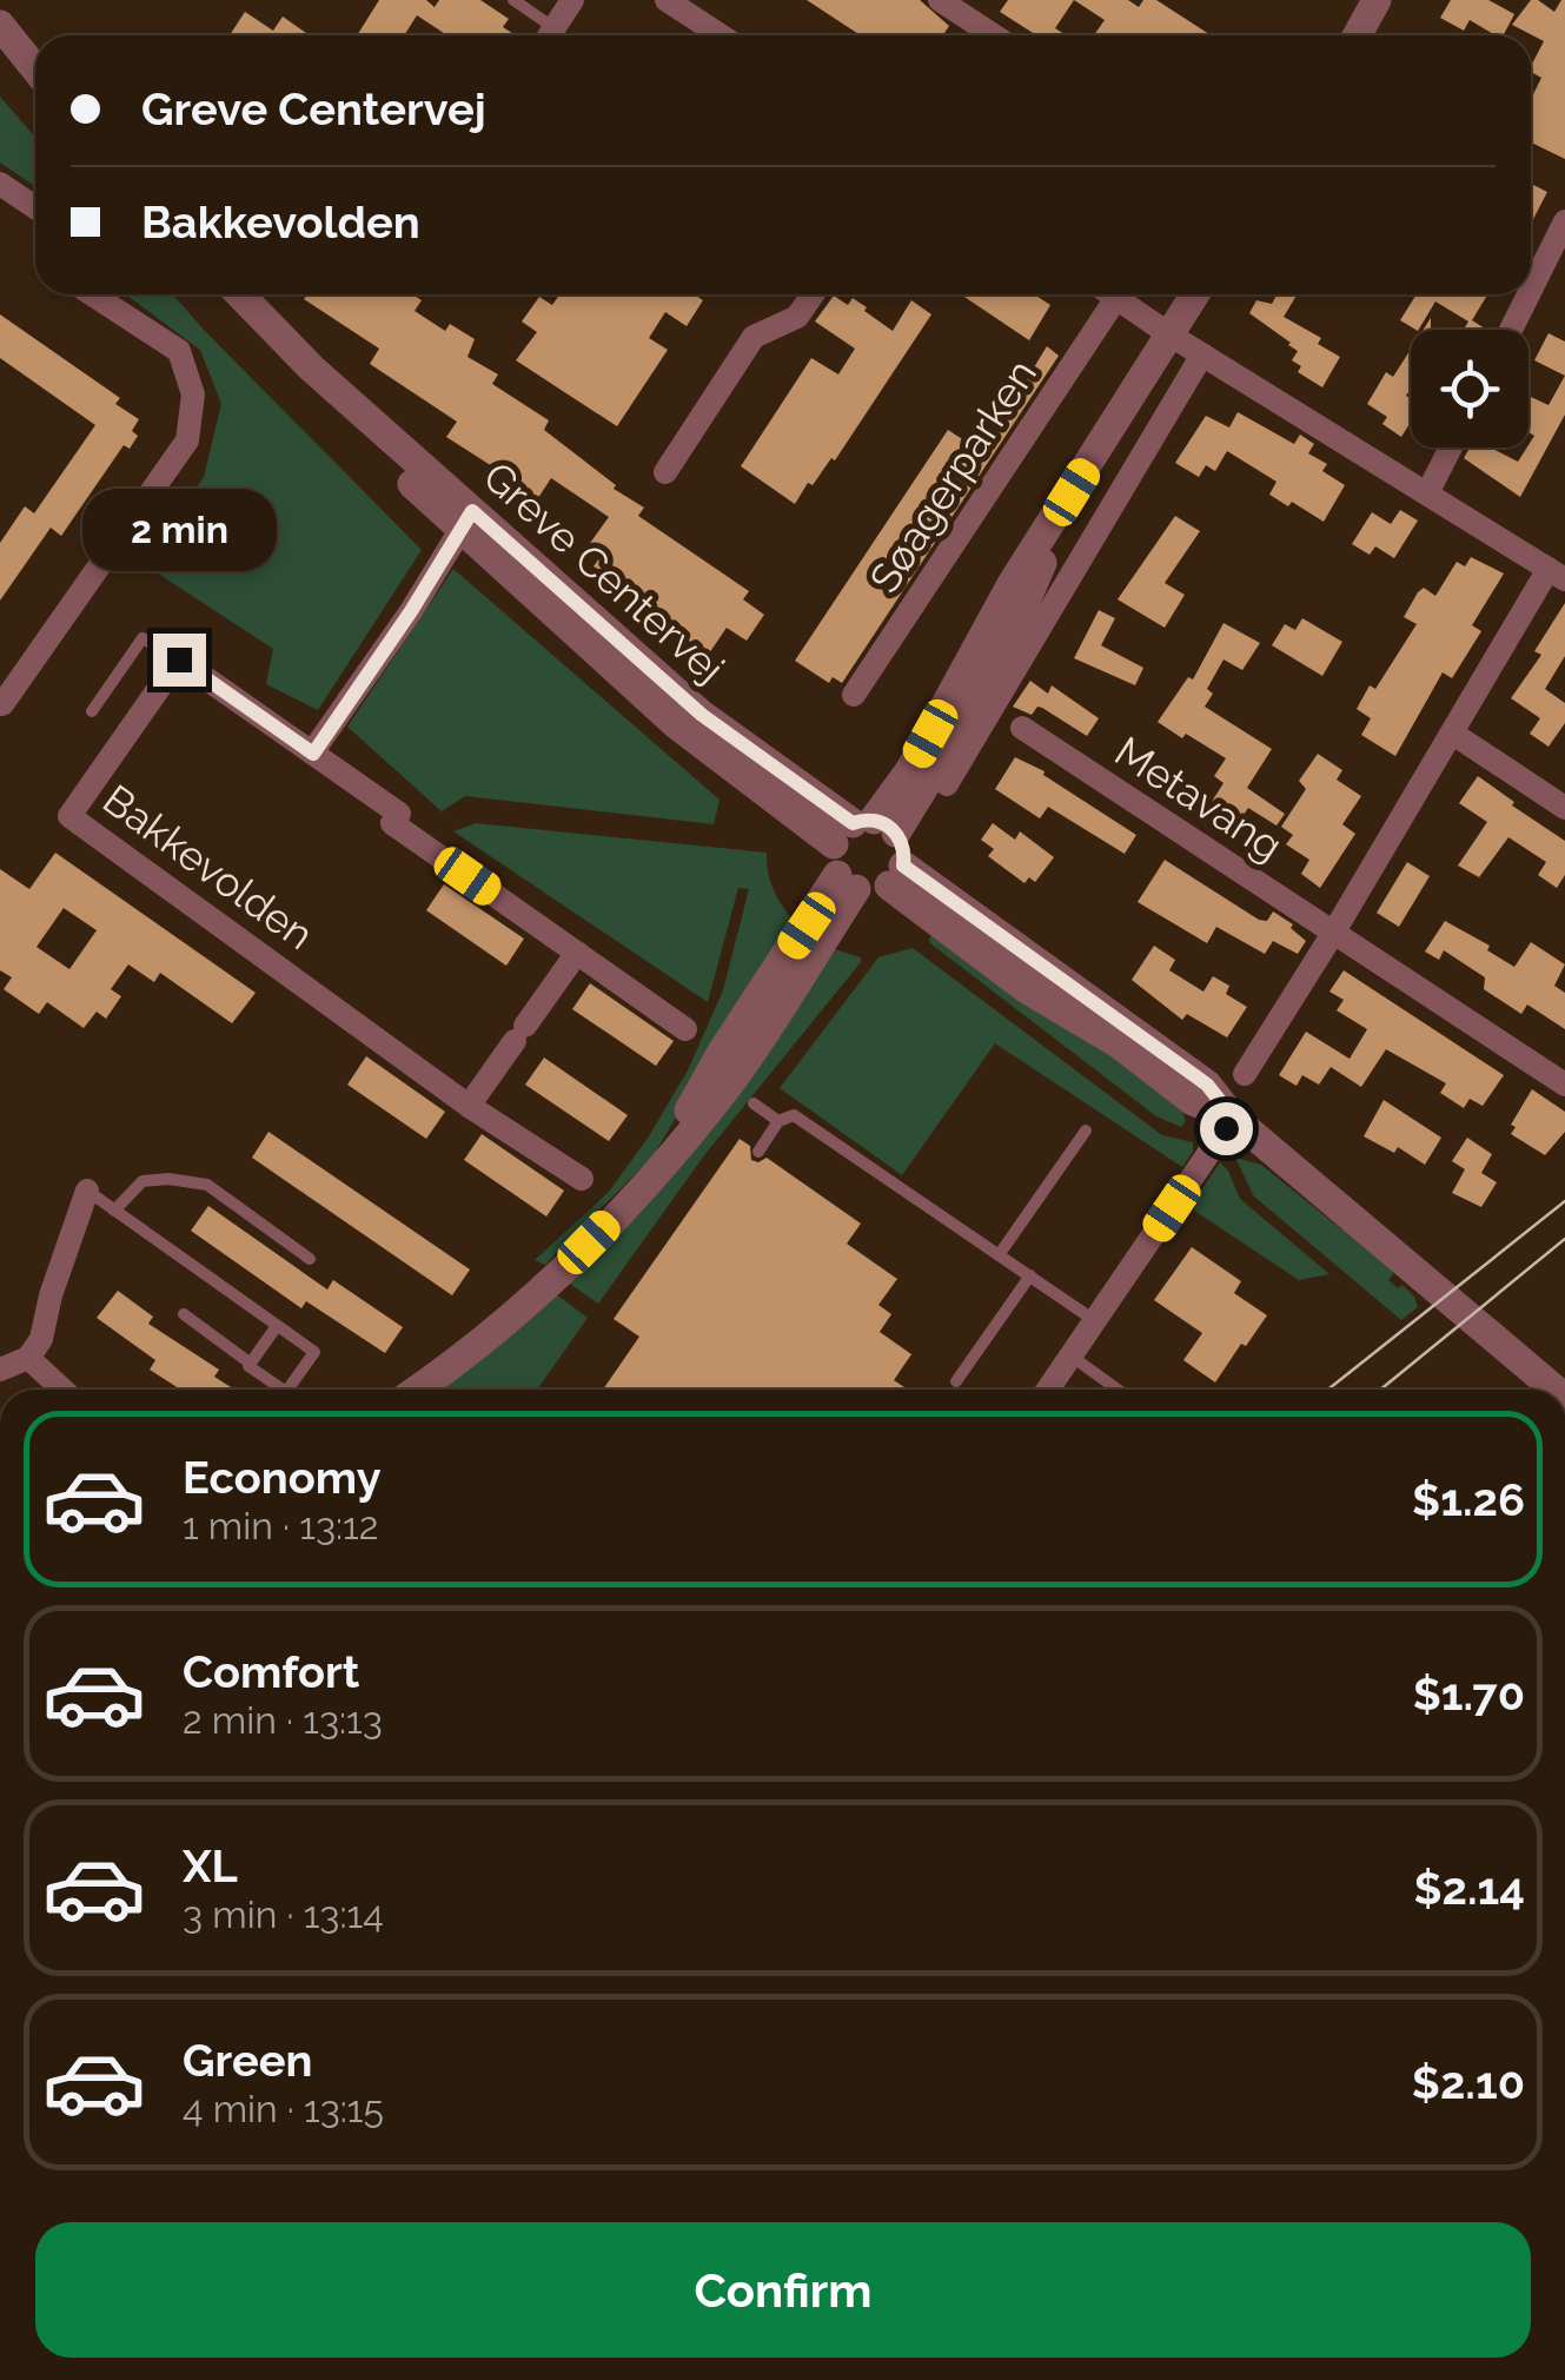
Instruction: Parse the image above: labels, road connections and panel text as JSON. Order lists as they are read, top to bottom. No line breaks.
{"streets":{"street":["Søagerparken","Greve Centervej","Metavang","Bakkevolden"]},"page":{"banner":["Greve Centervej","Bakkevolden"],"bubble":"2 min","list":[{"name":"Economy","note":"1 min · 13:12","value":"$1.26"},{"name":"Comfort","note":"2 min · 13:13","value":"$1.70"},{"name":"XL","note":"3 min · 13:14","value":"$2.14"},{"name":"Green","note":"4 min · 13:15","value":"$2.10"}],"buttons":"Confirm"}}
